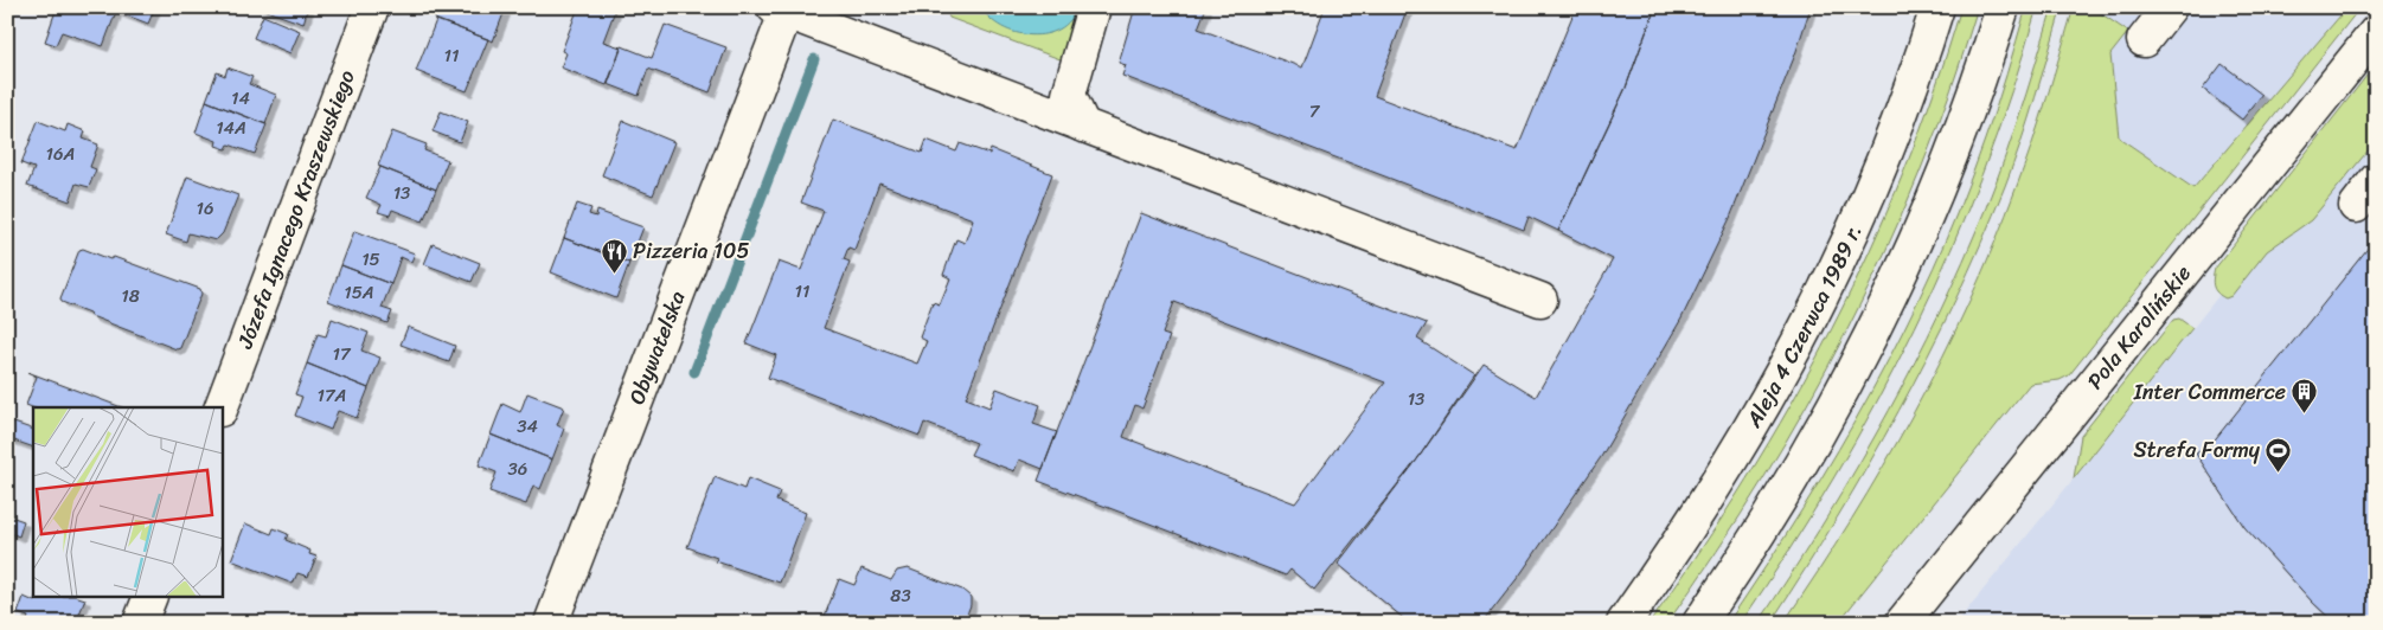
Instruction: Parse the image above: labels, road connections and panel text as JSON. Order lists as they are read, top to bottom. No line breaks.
{"streets":{"street":["Józefa Ignacego Kraszewskiego","Aleja 4 Czerwca 1989 r.","Pola Karolińskie","Obywatelska"]},"places":{"restaurant":["Pizzeria 105"],"building":["Inter Commerce"],"sports":["Strefa Formy"]},"house_numbers":["11","14","7","14A","16A","13","16","15","11","15A","18","17","17A","13","34","36","83"]}
